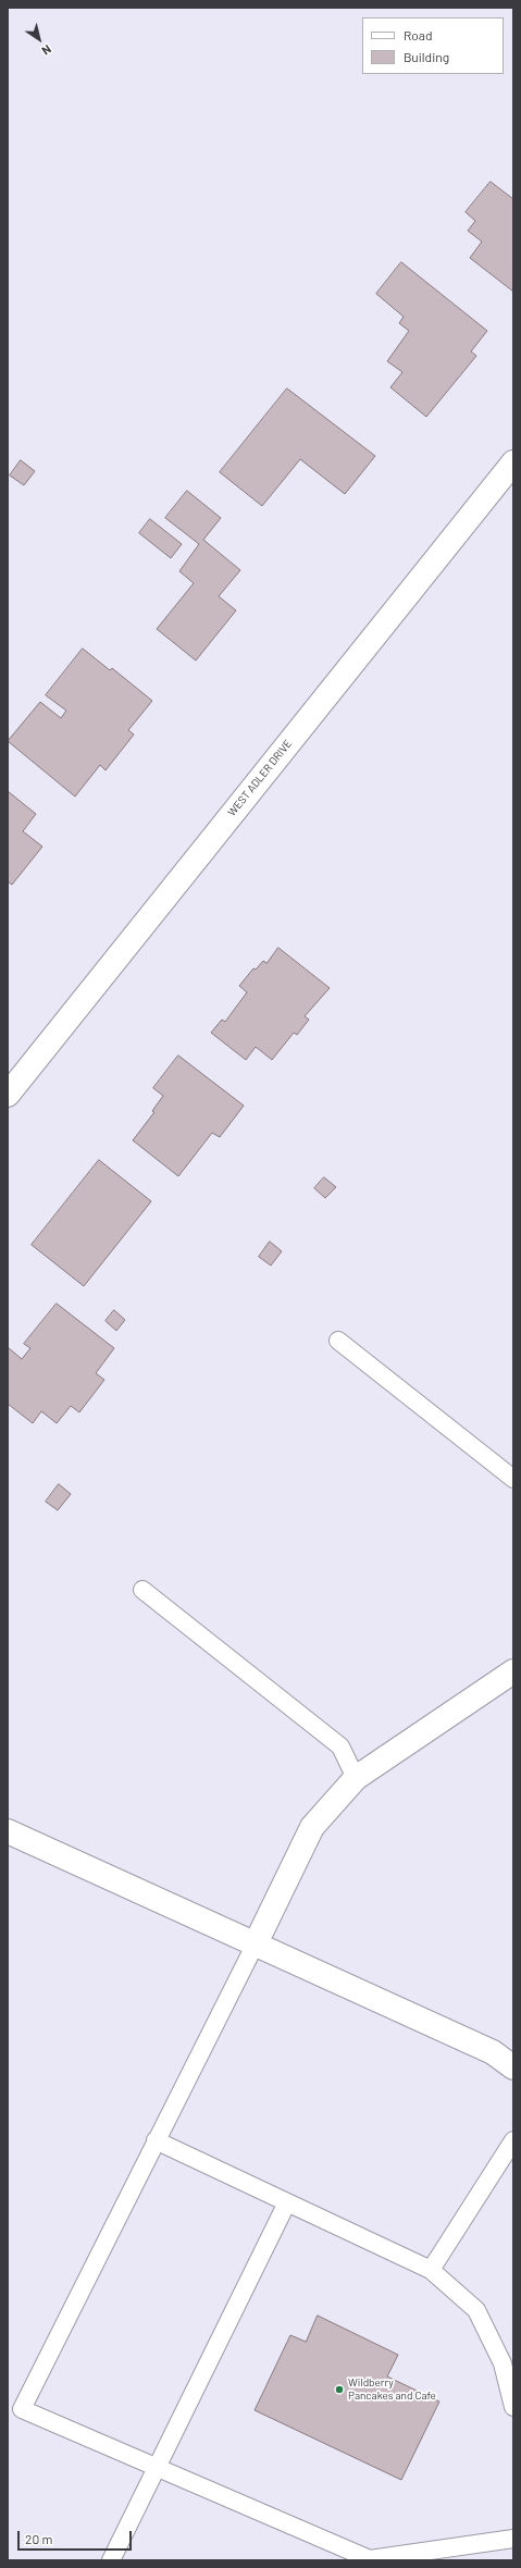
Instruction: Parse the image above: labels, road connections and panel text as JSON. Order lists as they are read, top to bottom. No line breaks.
{"streets":{"street":["WEST ADLER DRIVE"]},"places":["Wildberry Pancakes and Cafe"],"legend":["Road","Building"],"scale_bar":"20 m","north":"bottom right"}
